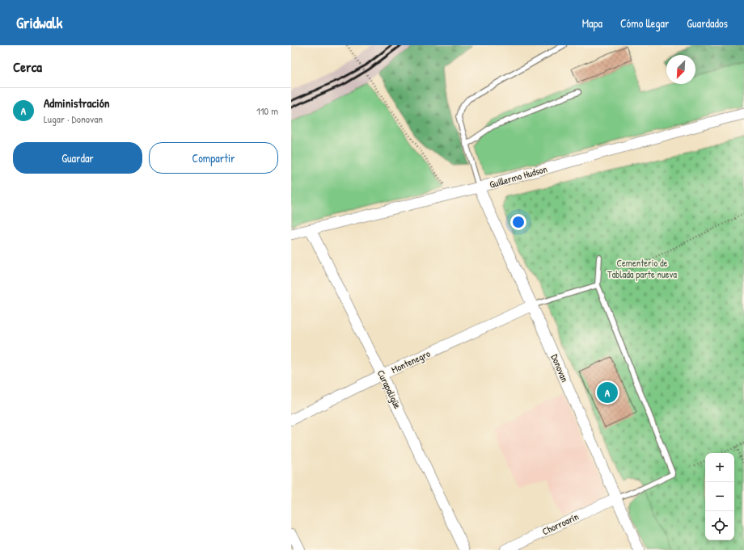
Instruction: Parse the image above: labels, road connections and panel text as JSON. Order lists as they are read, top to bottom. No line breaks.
{"streets":{"street":["Guillermo Hudson","Montenegro","Donovan","Curapaligüe","Chorroarín"]},"crossings":[["Guillermo Hudson","Donovan"],["Guillermo Hudson","Curapaligüe"],["Montenegro","Donovan"],["Montenegro","Curapaligüe"],["Donovan","Chorroarín"]],"parks":["Cementerio de Tablada parte nueva"],"north":"bottom left","page":{"header":"Gridwalk","nav":["Mapa","Cómo llegar","Guardados"],"heading":"Cerca","list":[{"mark":"A","name":"Administración","note":"Lugar · Donovan","value":"110 m"}],"buttons":["Guardar","Compartir"],"pins":"A","map_buttons":["+","−"]}}
